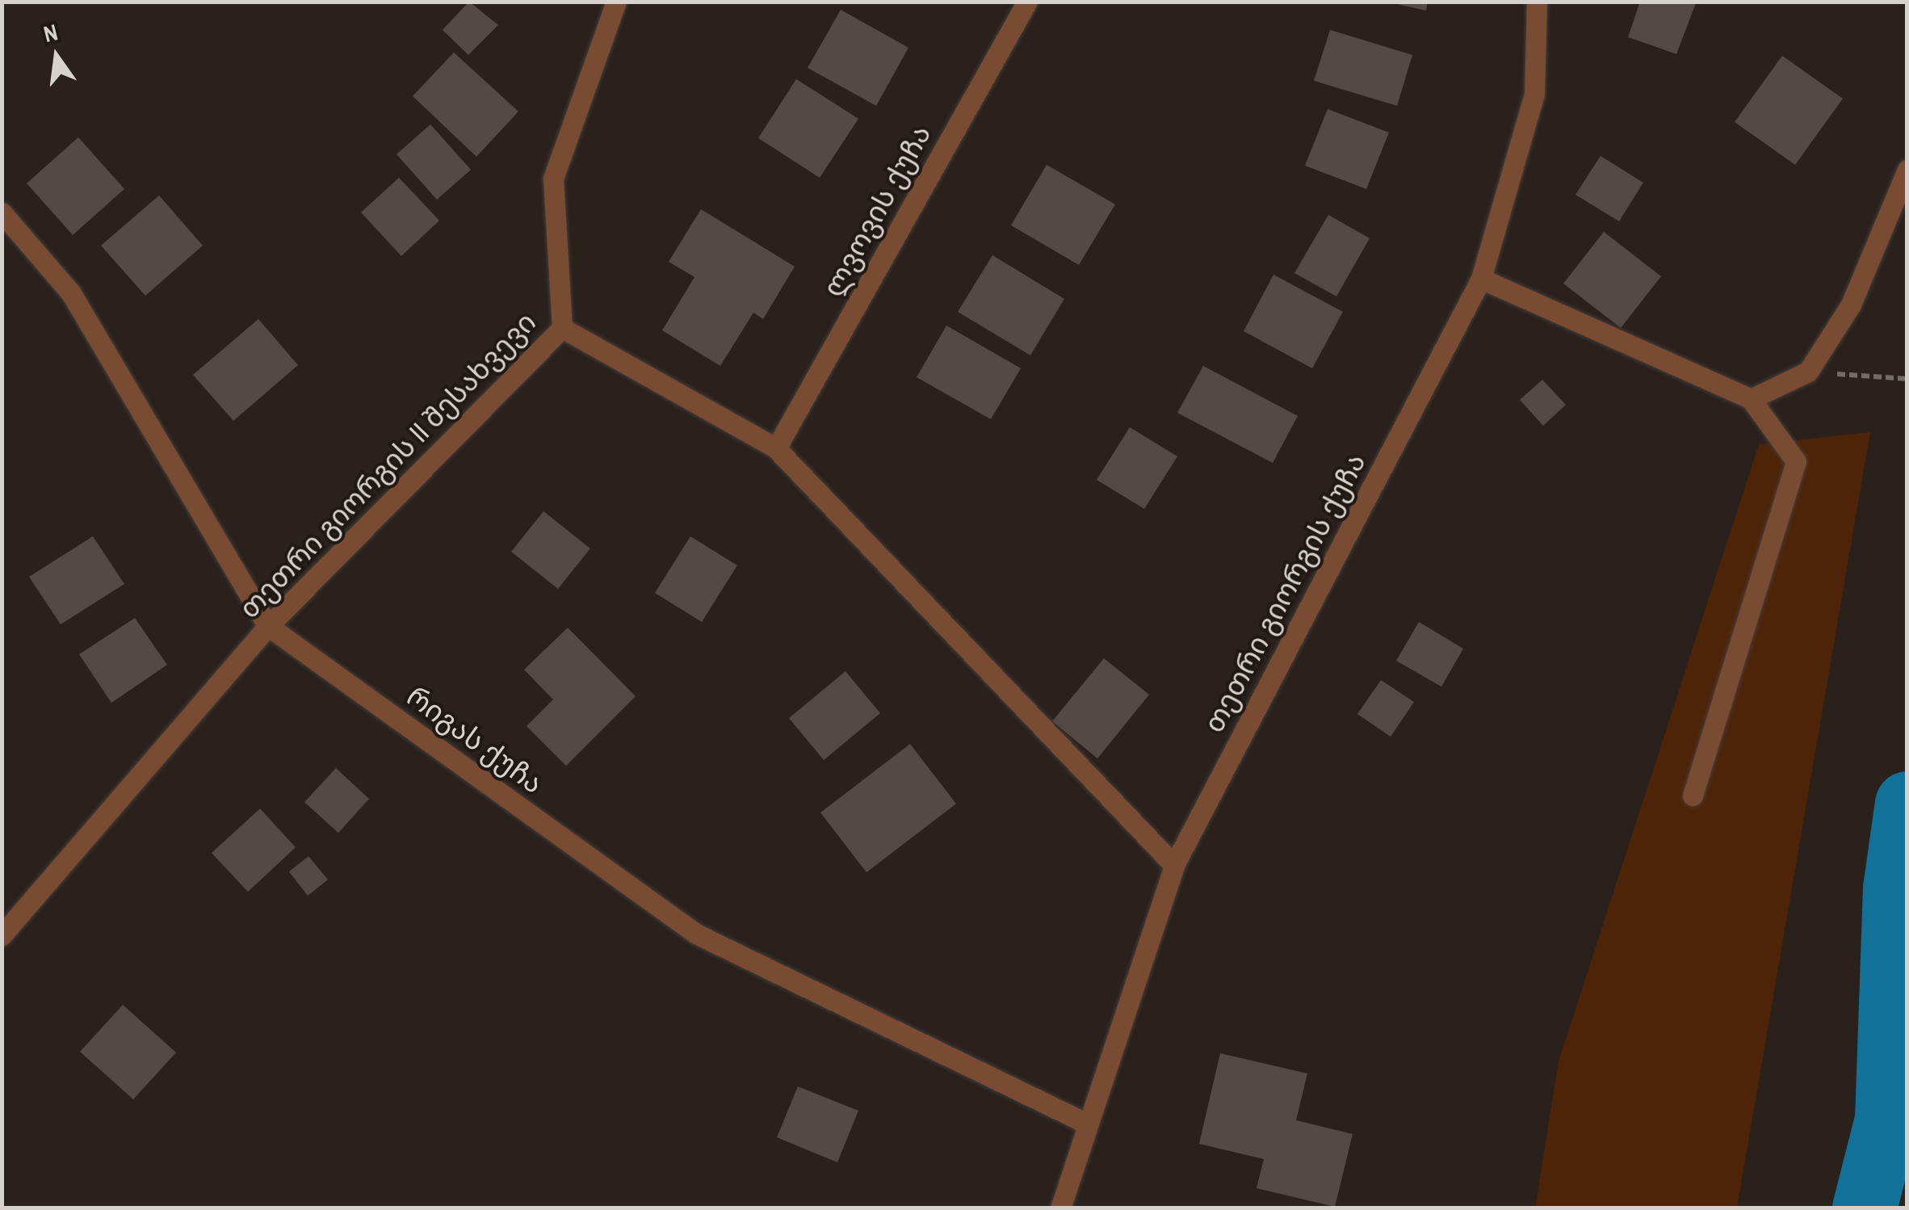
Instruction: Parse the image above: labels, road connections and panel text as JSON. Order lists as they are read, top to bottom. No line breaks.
{"streets":{"street":["ლვოვის ქუჩა","თეთრი გიორგის II შესახვევი","თეთრი გიორგის ქუჩა","რიგას ქუჩა"]},"crossings":[["ლვოვის ქუჩა","თეთრი გიორგის II შესახვევი"],["თეთრი გიორგის II შესახვევი","თეთრი გიორგის ქუჩა"],["თეთრი გიორგის II შესახვევი","რიგას ქუჩა"],["თეთრი გიორგის ქუჩა","რიგას ქუჩა"]],"north":"top"}
